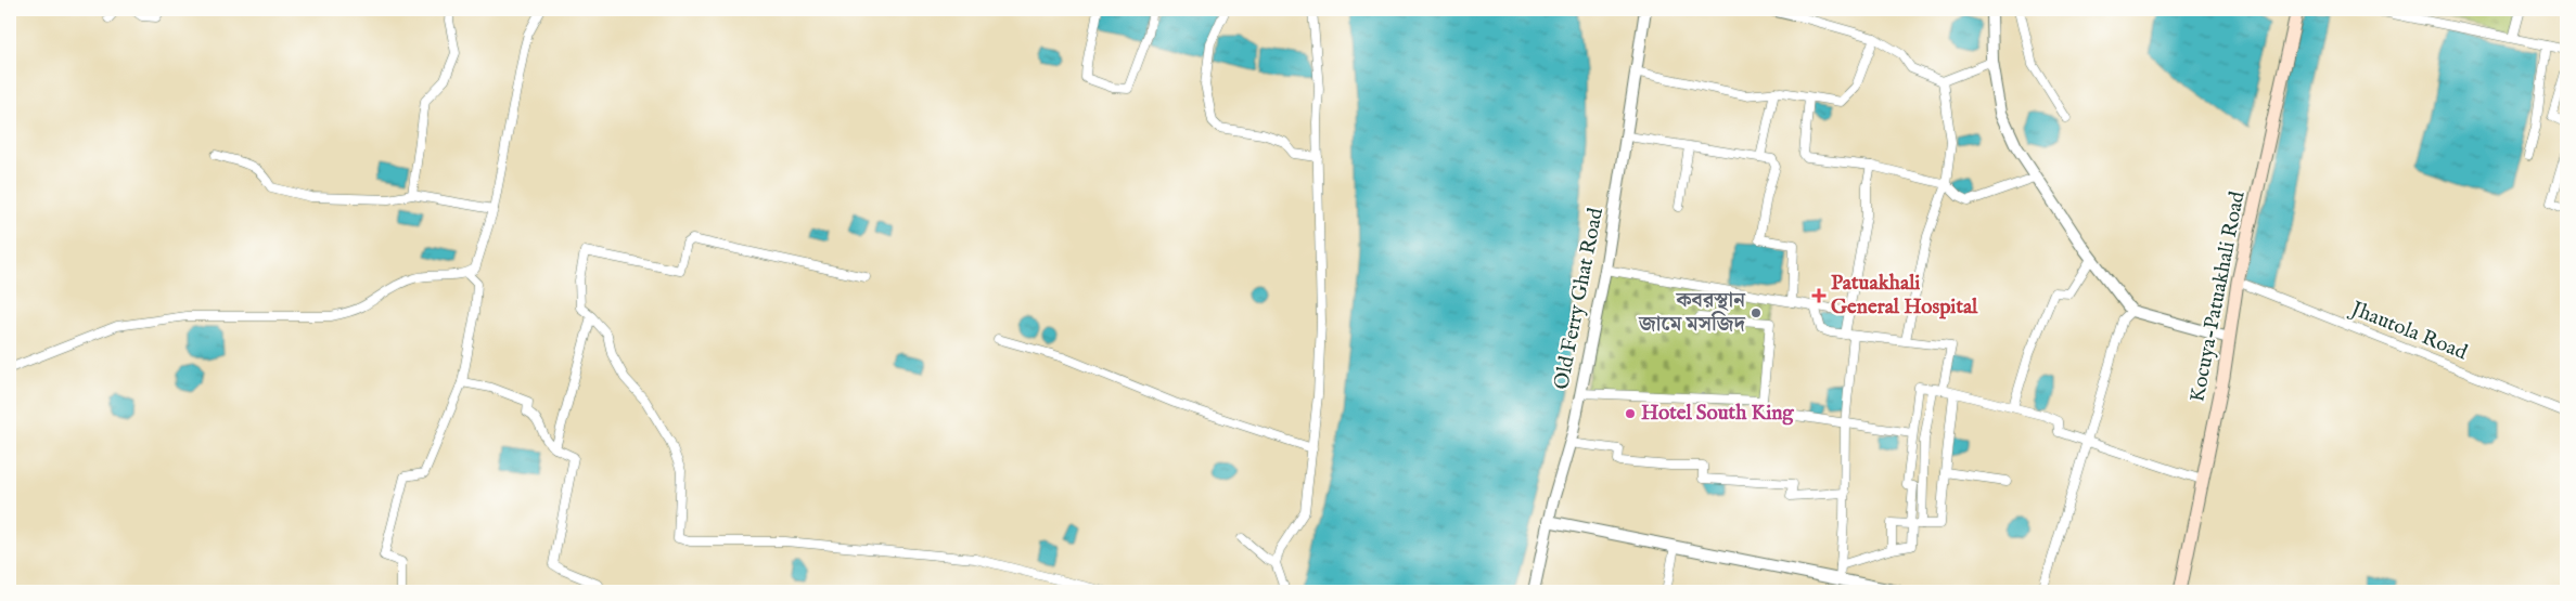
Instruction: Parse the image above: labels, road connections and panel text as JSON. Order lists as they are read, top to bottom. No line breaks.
{"streets":{"main road":["Kocuya-Patuakhali Road"],"street":["Old Ferry Ghat Road","Jhautola Road"]},"crossings":[["Kocuya-Patuakhali Road","Jhautola Road"]],"places":{"health":["Patuakhali General Hospital"],"other":["কবরস্থান জামে মসজিদ","Hotel South King"]}}
